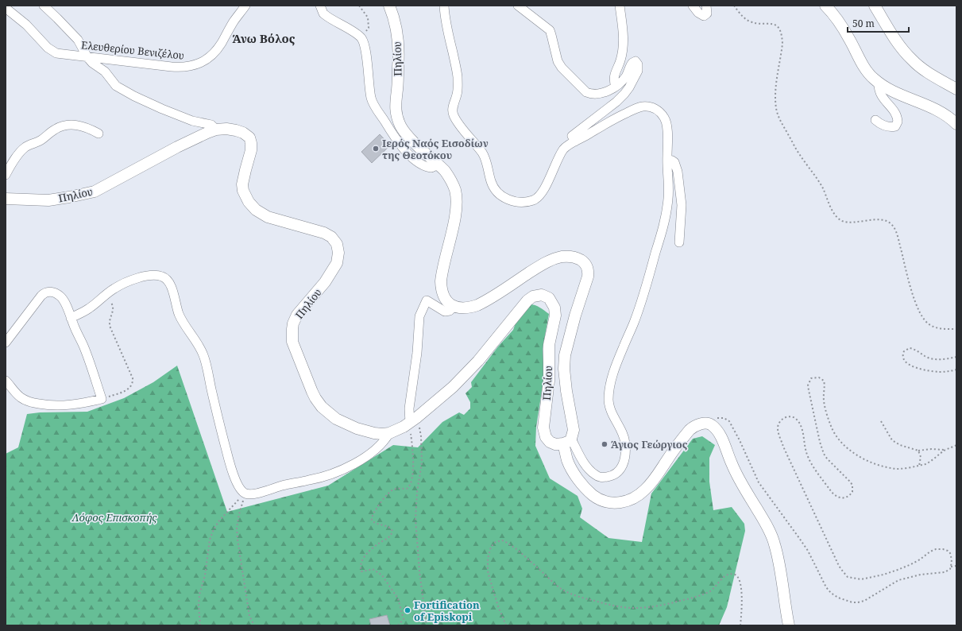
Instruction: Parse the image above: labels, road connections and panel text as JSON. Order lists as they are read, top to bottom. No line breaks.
{"streets":{"main road":["Πηλίου"],"street":["Ελευθερίου Βενιζέλου"]},"districts":["Άνω Βόλος"],"parks":["Λόφος Επισκοπής"],"places":["Ιερός Ναός Εισοδίων της Θεοτόκου","Άγιος Γεώργιος","Fortification of Episkopi"],"scale_bar":"50 m"}
